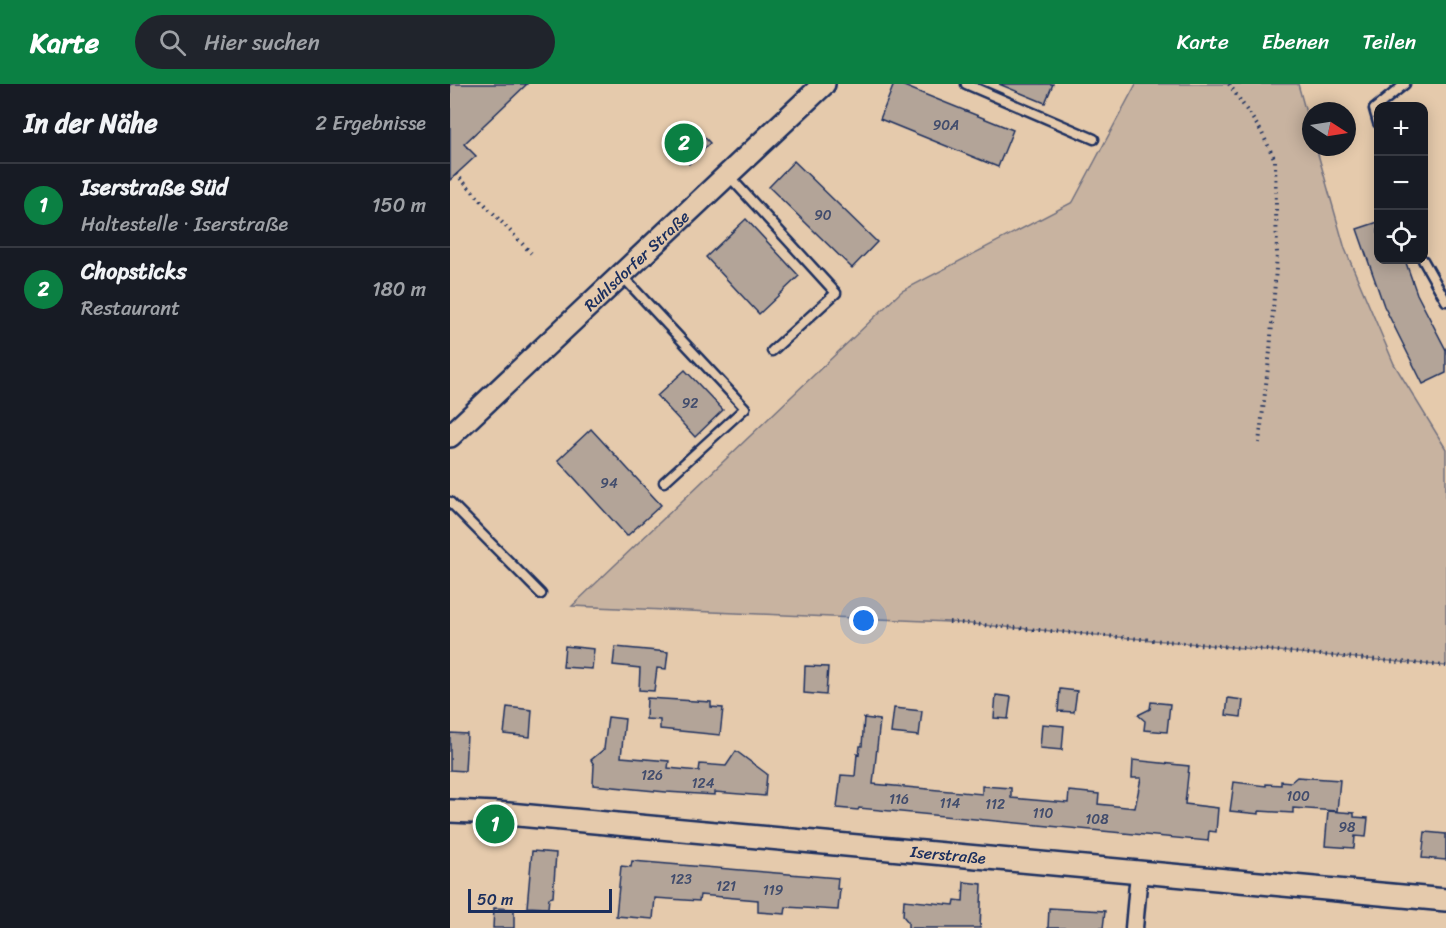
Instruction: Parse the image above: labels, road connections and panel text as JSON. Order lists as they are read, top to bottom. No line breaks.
{"streets":{"street":["Ruhlsdorfer Straße","Iserstraße"]},"house_numbers":["90A","90","92","94","126","124","100","116","114","112","110","108","98","123","121","119"],"scale_bar":"50 m","north":"right","page":{"header":"Karte","search":"Hier suchen","nav":["Karte","Ebenen","Teilen"],"heading":["In der Nähe","2 Ergebnisse"],"map_buttons":["+","−"],"pins":["2","1"],"list":[{"mark":"1","name":"Iserstraße Süd","note":"Haltestelle · Iserstraße","value":"150 m"},{"mark":"2","name":"Chopsticks","note":"Restaurant","value":"180 m"}],"scale":"50 m"}}
